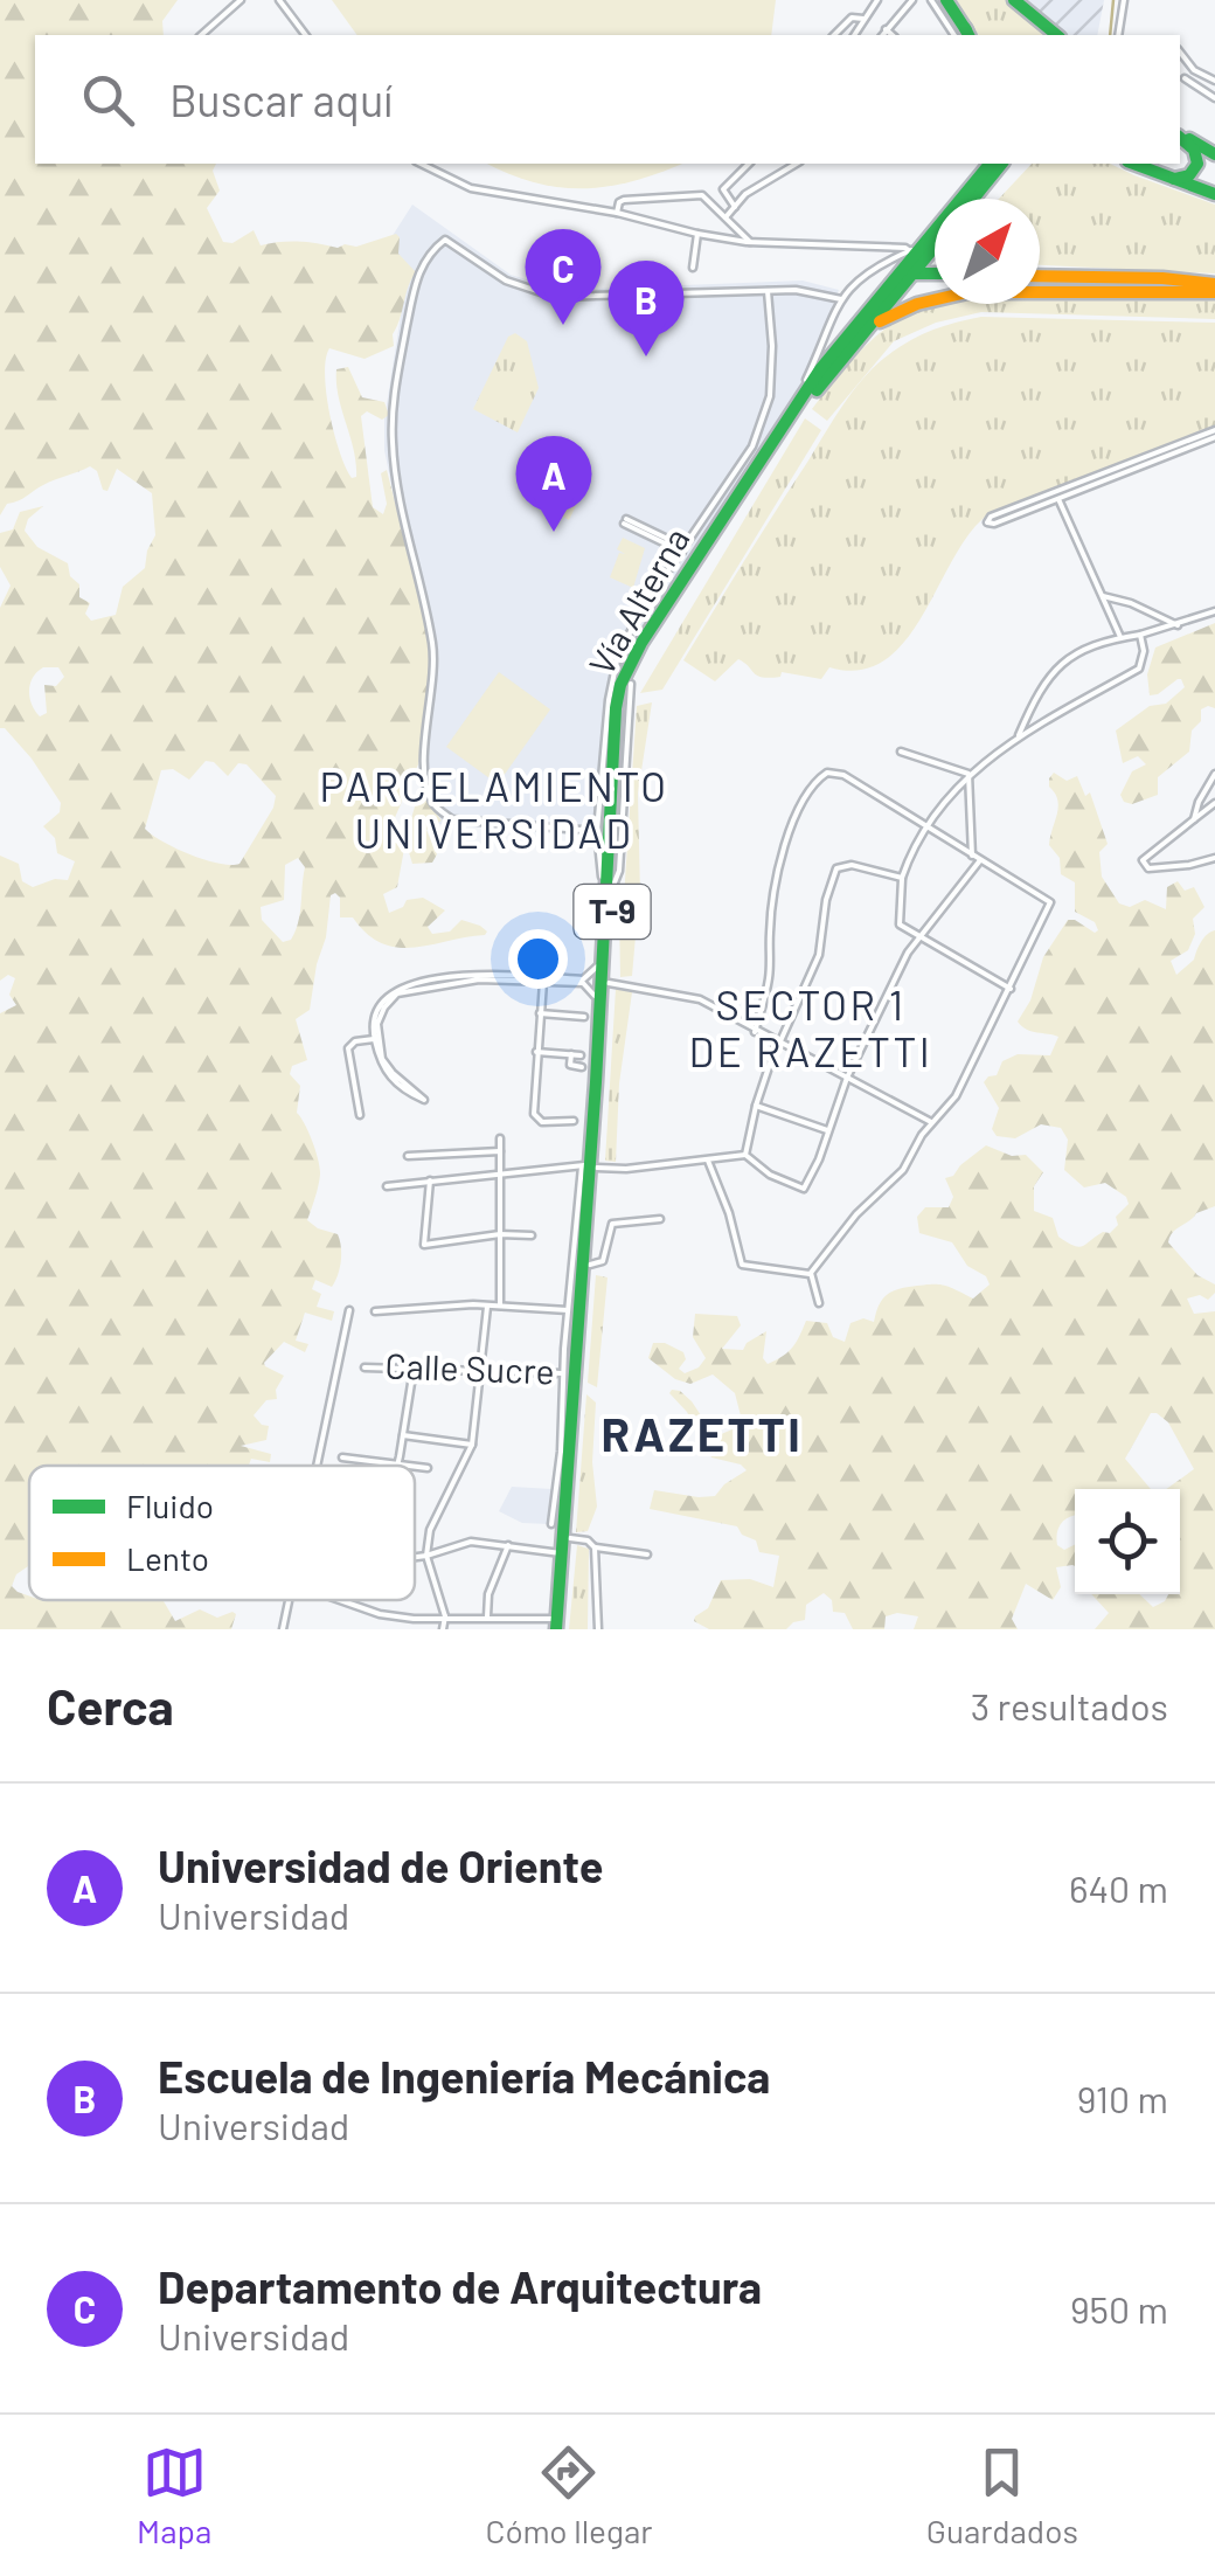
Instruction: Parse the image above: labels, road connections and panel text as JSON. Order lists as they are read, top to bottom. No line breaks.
{"streets":{"main road":["Vía Alterna","T-9"],"street":["Calle Sucre"]},"crossings":[["Vía Alterna","T-9"],["Vía Alterna","Calle Sucre"]],"districts":["PARCELAMIENTO UNIVERSIDAD","SECTOR 1 DE RAZETTI","RAZETTI"],"legend":["Fluido","Lento"],"north":"top right","page":{"search":"Buscar aquí","pins":["C","B","A"],"heading":["Cerca","3 resultados"],"list":[{"mark":"A","name":"Universidad de Oriente","note":"Universidad","value":"640 m"},{"mark":"B","name":"Escuela de Ingeniería Mecánica","note":"Universidad","value":"910 m"},{"mark":"C","name":"Departamento de Arquitectura","note":"Universidad","value":"950 m"}],"nav":["Mapa","Cómo llegar","Guardados"]}}
